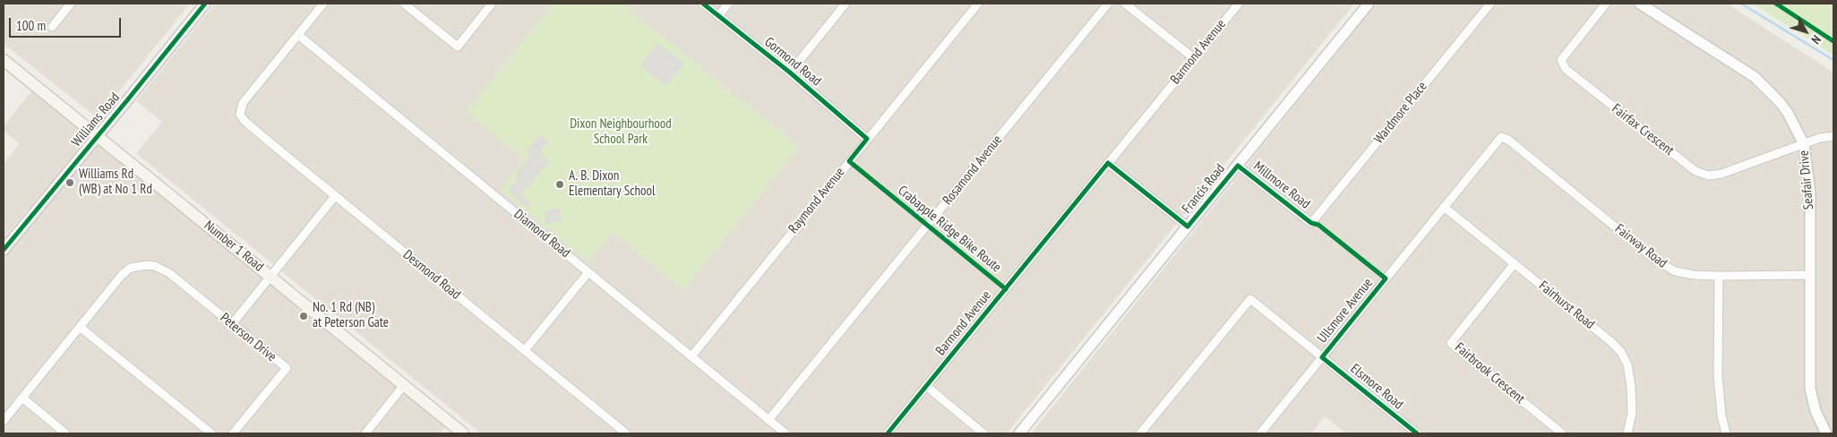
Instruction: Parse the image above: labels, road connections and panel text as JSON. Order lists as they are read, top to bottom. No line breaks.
{"streets":{"main road":["Number 1 Road"],"street":["Barmond Avenue","Gormond Road","Wardmore Place","Williams Road","Fairfax Crescent","Rosamond Avenue","Seafair Drive","Millmore Road","Francis Road","Raymond Avenue","Diamond Road","Fairway Road","Desmond Road","Fairhurst Road","Ullsmore Avenue","Peterson Drive","Fairbrook Crescent","Elsmore Road"],"cycle path":["Crabapple Ridge Bike Route"]},"crossings":[["Gormond Road","Raymond Avenue"],["Wardmore Place","Millmore Road"],["Williams Road","Number 1 Road"],["Fairfax Crescent","Seafair Drive"],["Rosamond Avenue","Diamond Road"],["Seafair Drive","Fairway Road"],["Millmore Road","Francis Road"],["Raymond Avenue","Diamond Road"],["Diamond Road","Desmond Road"],["Fairway Road","Ullsmore Avenue"],["Fairhurst Road","Ullsmore Avenue"],["Fairhurst Road","Fairbrook Crescent"],["Ullsmore Avenue","Elsmore Road"]],"parks":["Dixon Neighbourhood School Park"],"places":["Williams Rd (WB) at No 1 Rd","A. B. Dixon Elementary School","No. 1 Rd (NB) at Peterson Gate"],"scale_bar":"100 m","north":"bottom right"}
